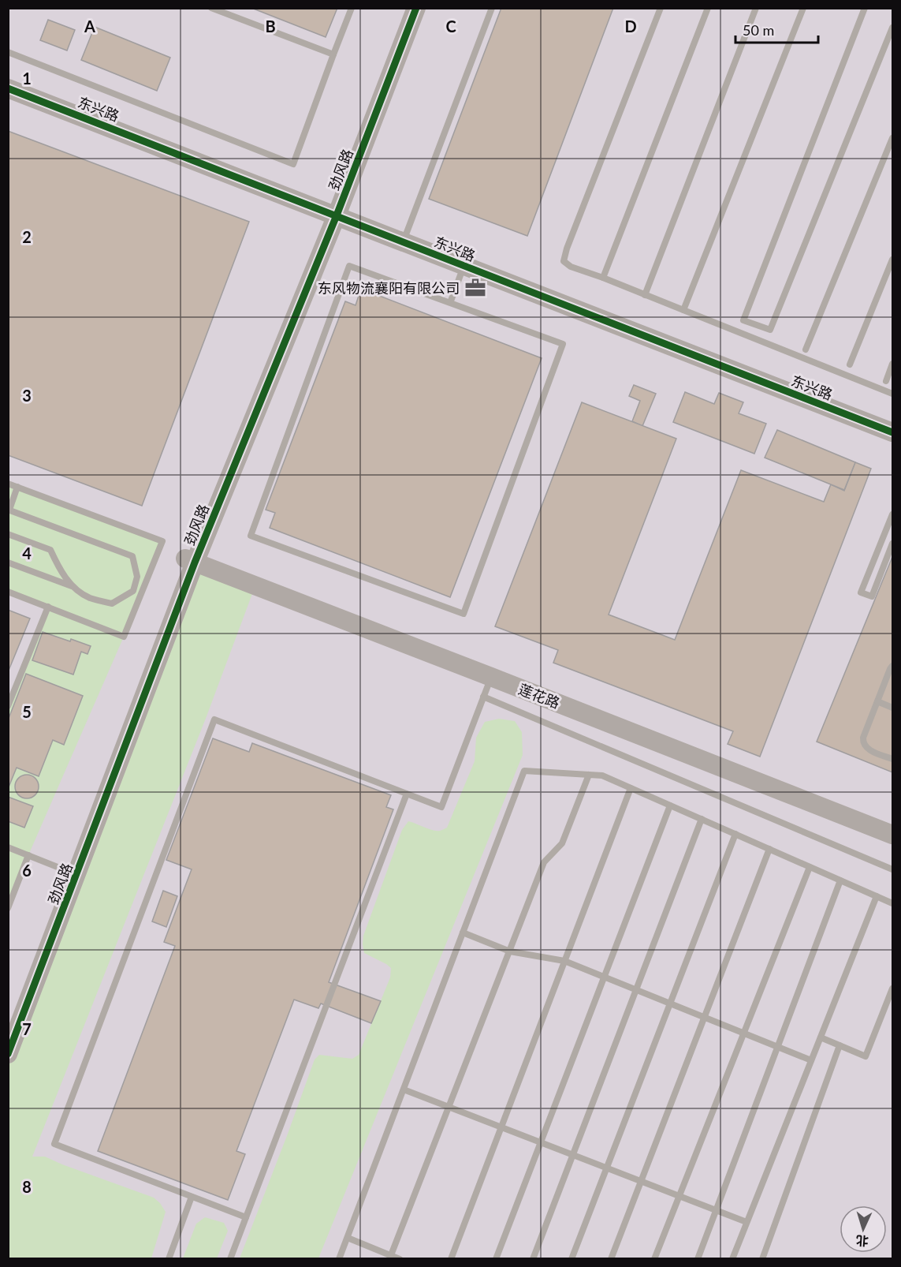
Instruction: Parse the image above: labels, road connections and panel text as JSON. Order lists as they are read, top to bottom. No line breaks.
{"streets":{"street":["东兴路","劲风路","莲花路"]},"crossings":[["东兴路","劲风路"],["劲风路","莲花路"]],"places":{"office":["东风物流襄阳有限公司"]},"scale_bar":"50 m","north":"bottom","grid":{"columns":["A","B","C","D"],"rows":["1","2","3","4","5","6","7","8"]}}
